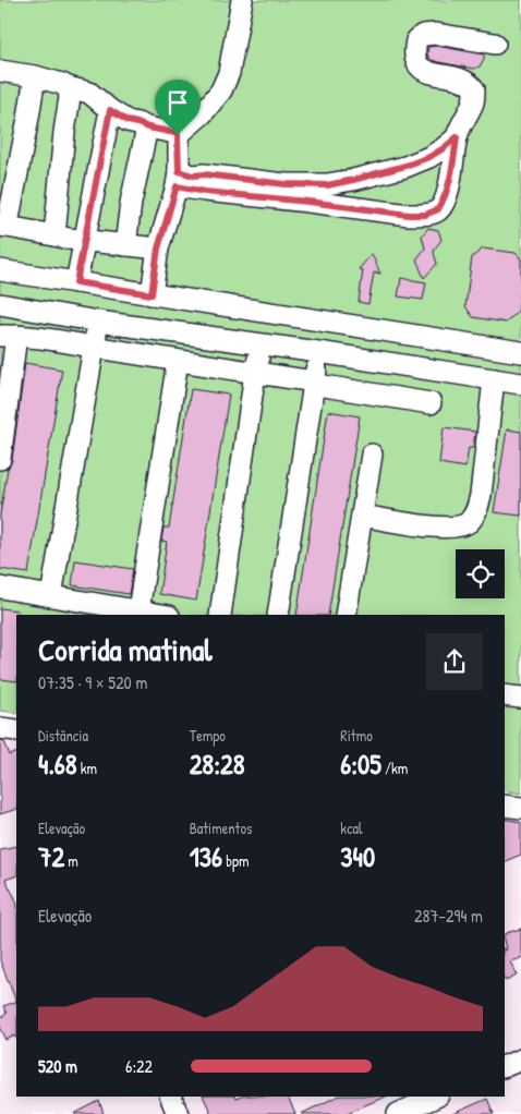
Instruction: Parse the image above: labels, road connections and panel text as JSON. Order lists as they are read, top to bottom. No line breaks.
{"page":{"heading":["Corrida matinal","07:35 · 9 × 520 m"],"stats":[["Distância","4.68 km"],["Tempo","28:28"],["Ritmo","6:05 /km"],["Elevação","72 m"],["Batimentos","136 bpm"],["kcal","340"]],"chart":["Elevação","287–294 m"],"list":[{"name":"520 m","note":"6:22"}]}}
